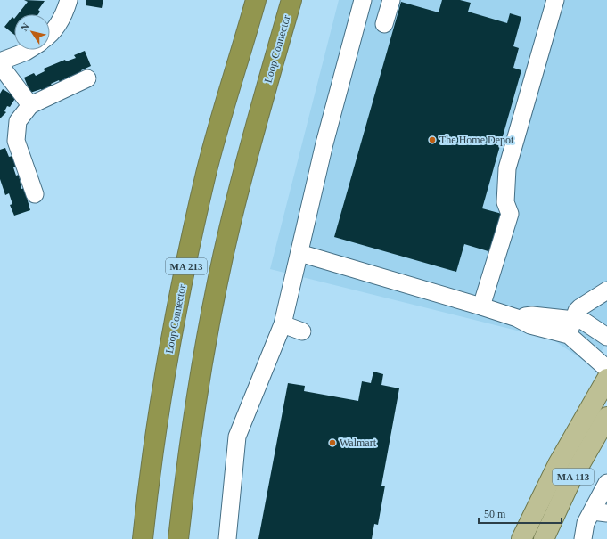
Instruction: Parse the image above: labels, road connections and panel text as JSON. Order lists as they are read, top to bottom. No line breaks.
{"streets":{"highway":["Loop Connector","MA 213"],"main road":["MA 113"]},"places":["The Home Depot","Walmart"],"scale_bar":"50 m","north":"top left"}
